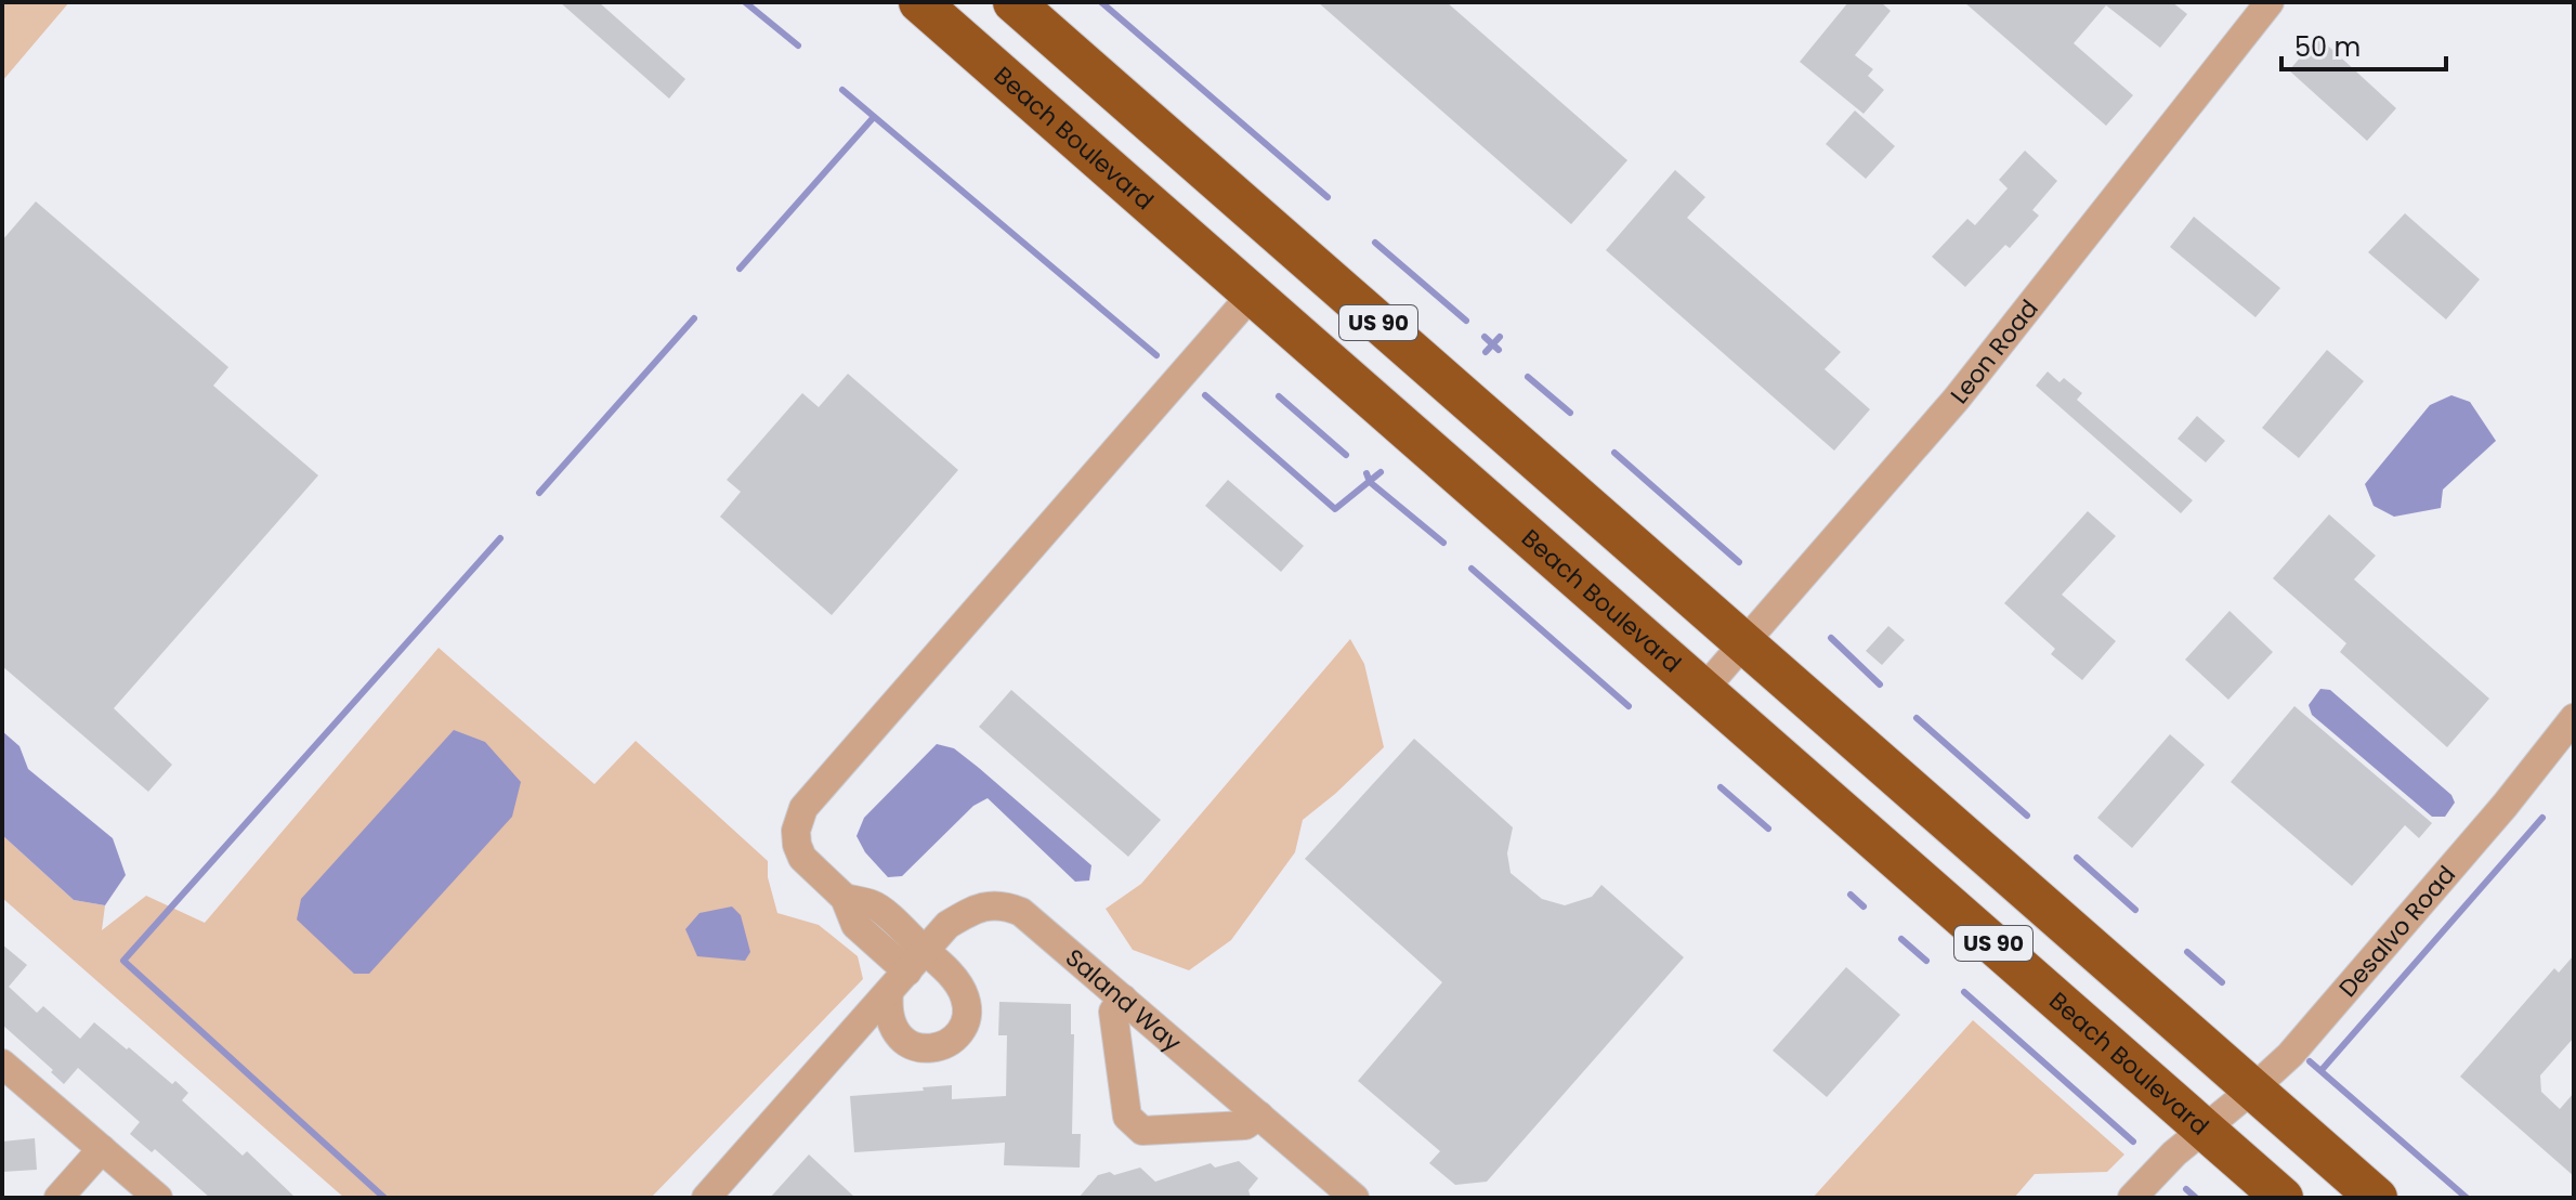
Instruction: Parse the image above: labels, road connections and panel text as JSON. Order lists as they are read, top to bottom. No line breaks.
{"streets":{"highway":["Beach Boulevard","US 90"],"street":["Leon Road","Desalvo Road","Saland Way"]},"crossings":[["Beach Boulevard","Leon Road"],["Beach Boulevard","Desalvo Road"],["US 90","Leon Road"],["US 90","Desalvo Road"]],"scale_bar":"50 m"}
